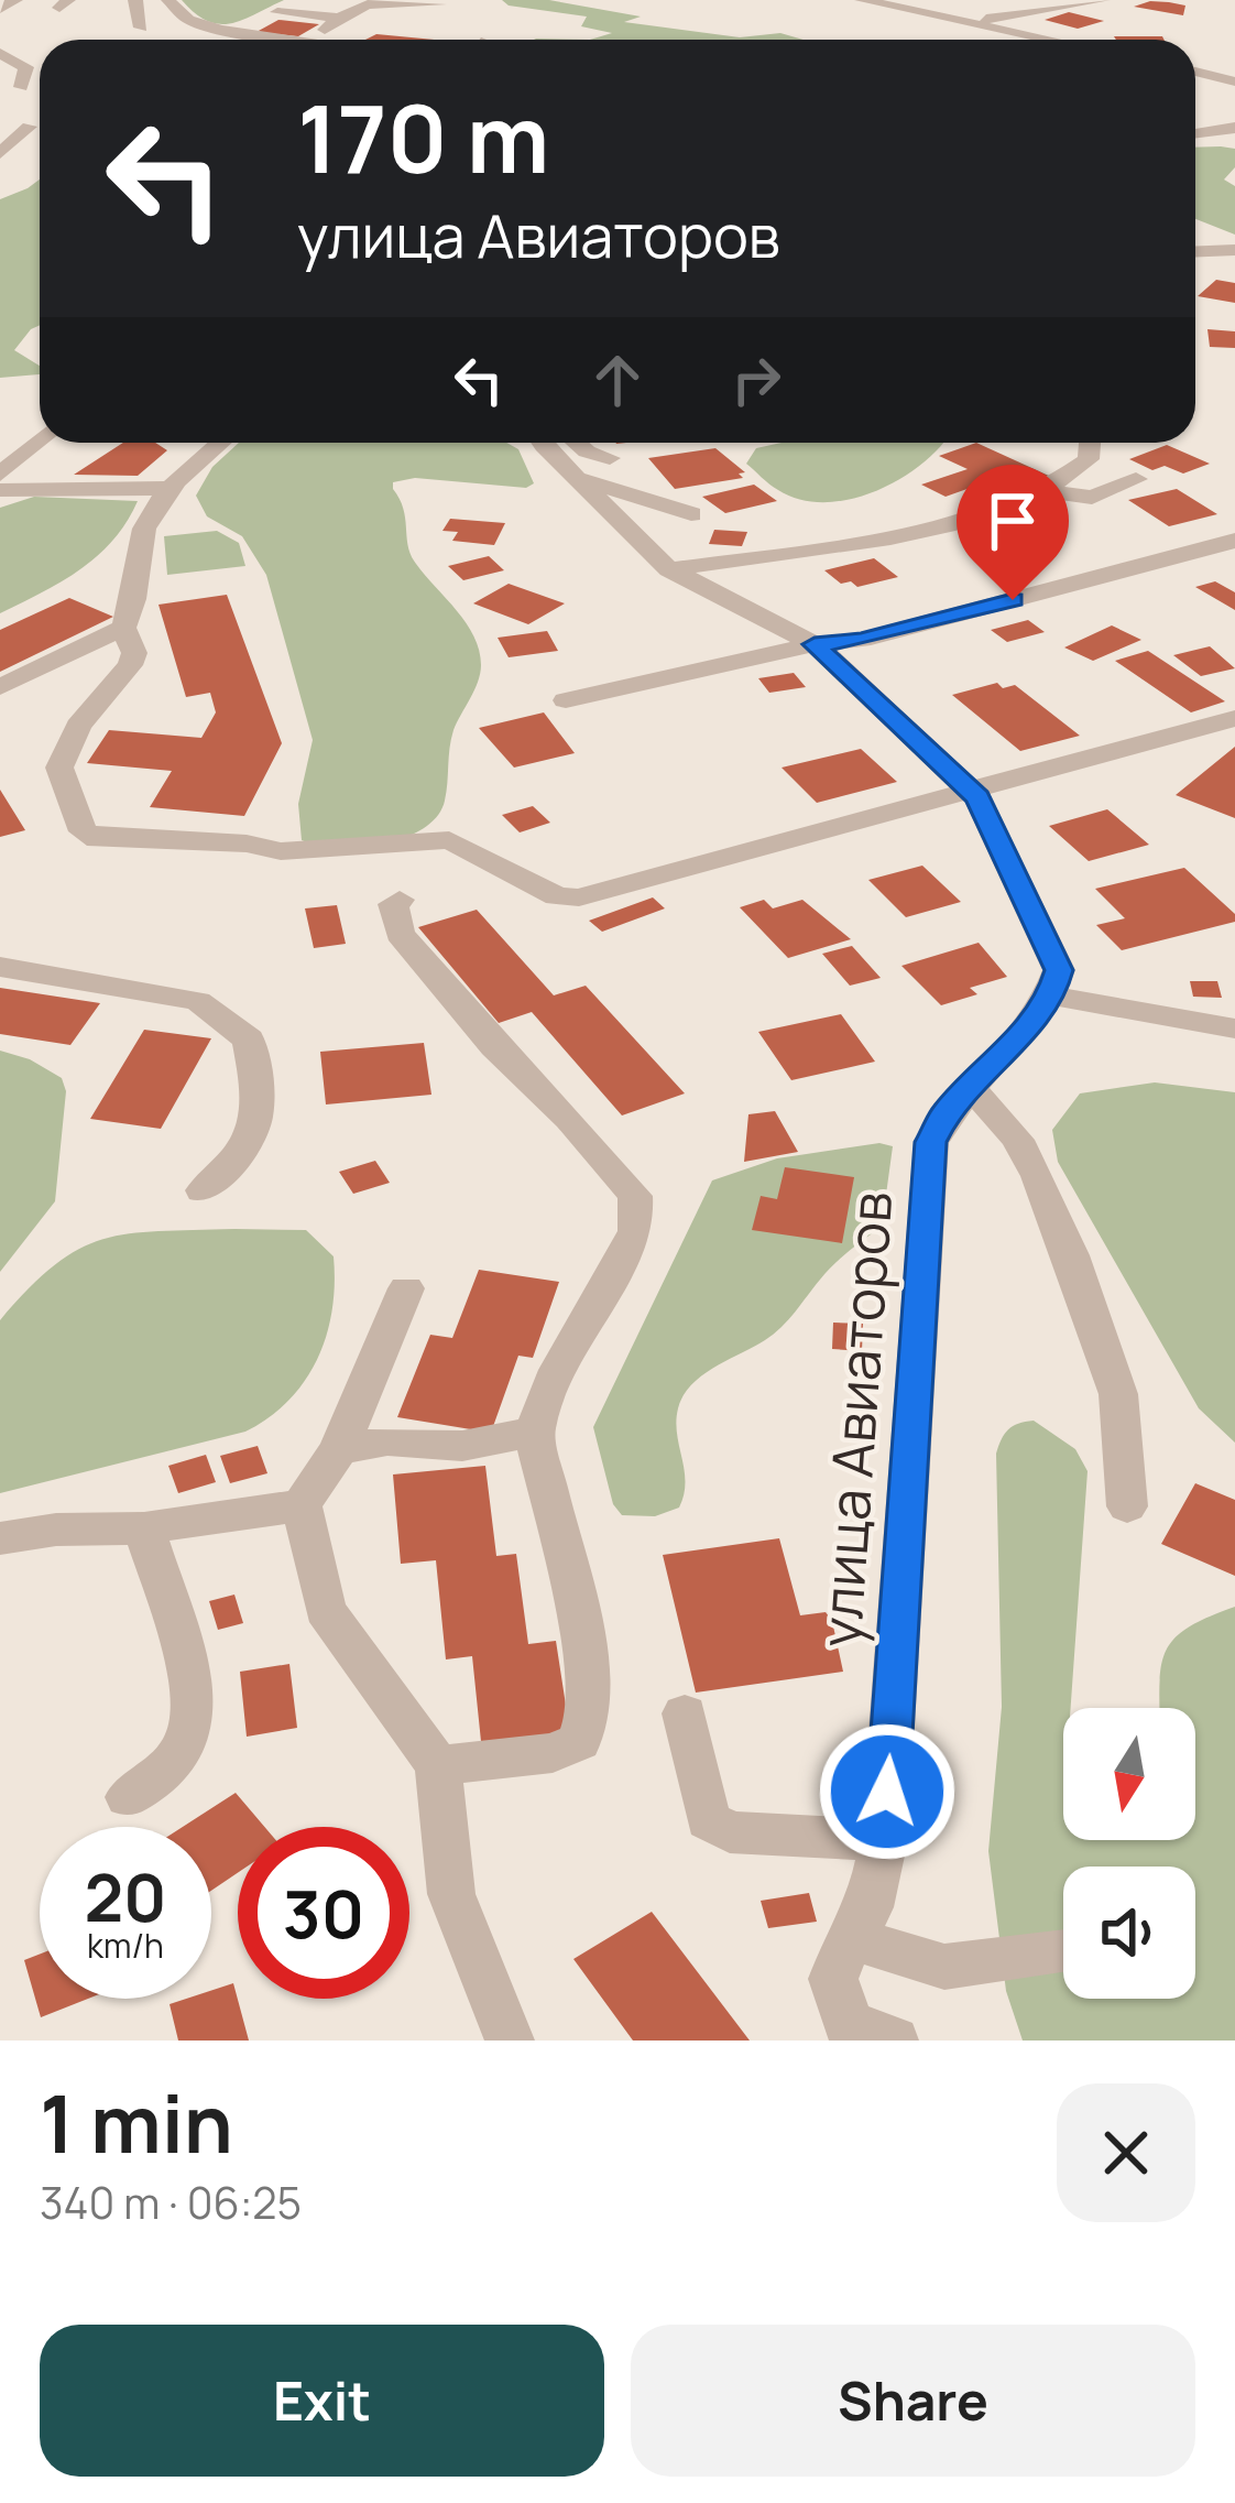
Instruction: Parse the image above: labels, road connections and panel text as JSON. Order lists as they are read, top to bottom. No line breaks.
{"streets":{"street":["улица Авиаторов"]},"north":"bottom","page":{"turn":["170 m","улица Авиаторов"],"speed":"20 km/h","limit":"30","heading":["1 min","340 m · 06:25"],"buttons":["Exit","Share"]}}
